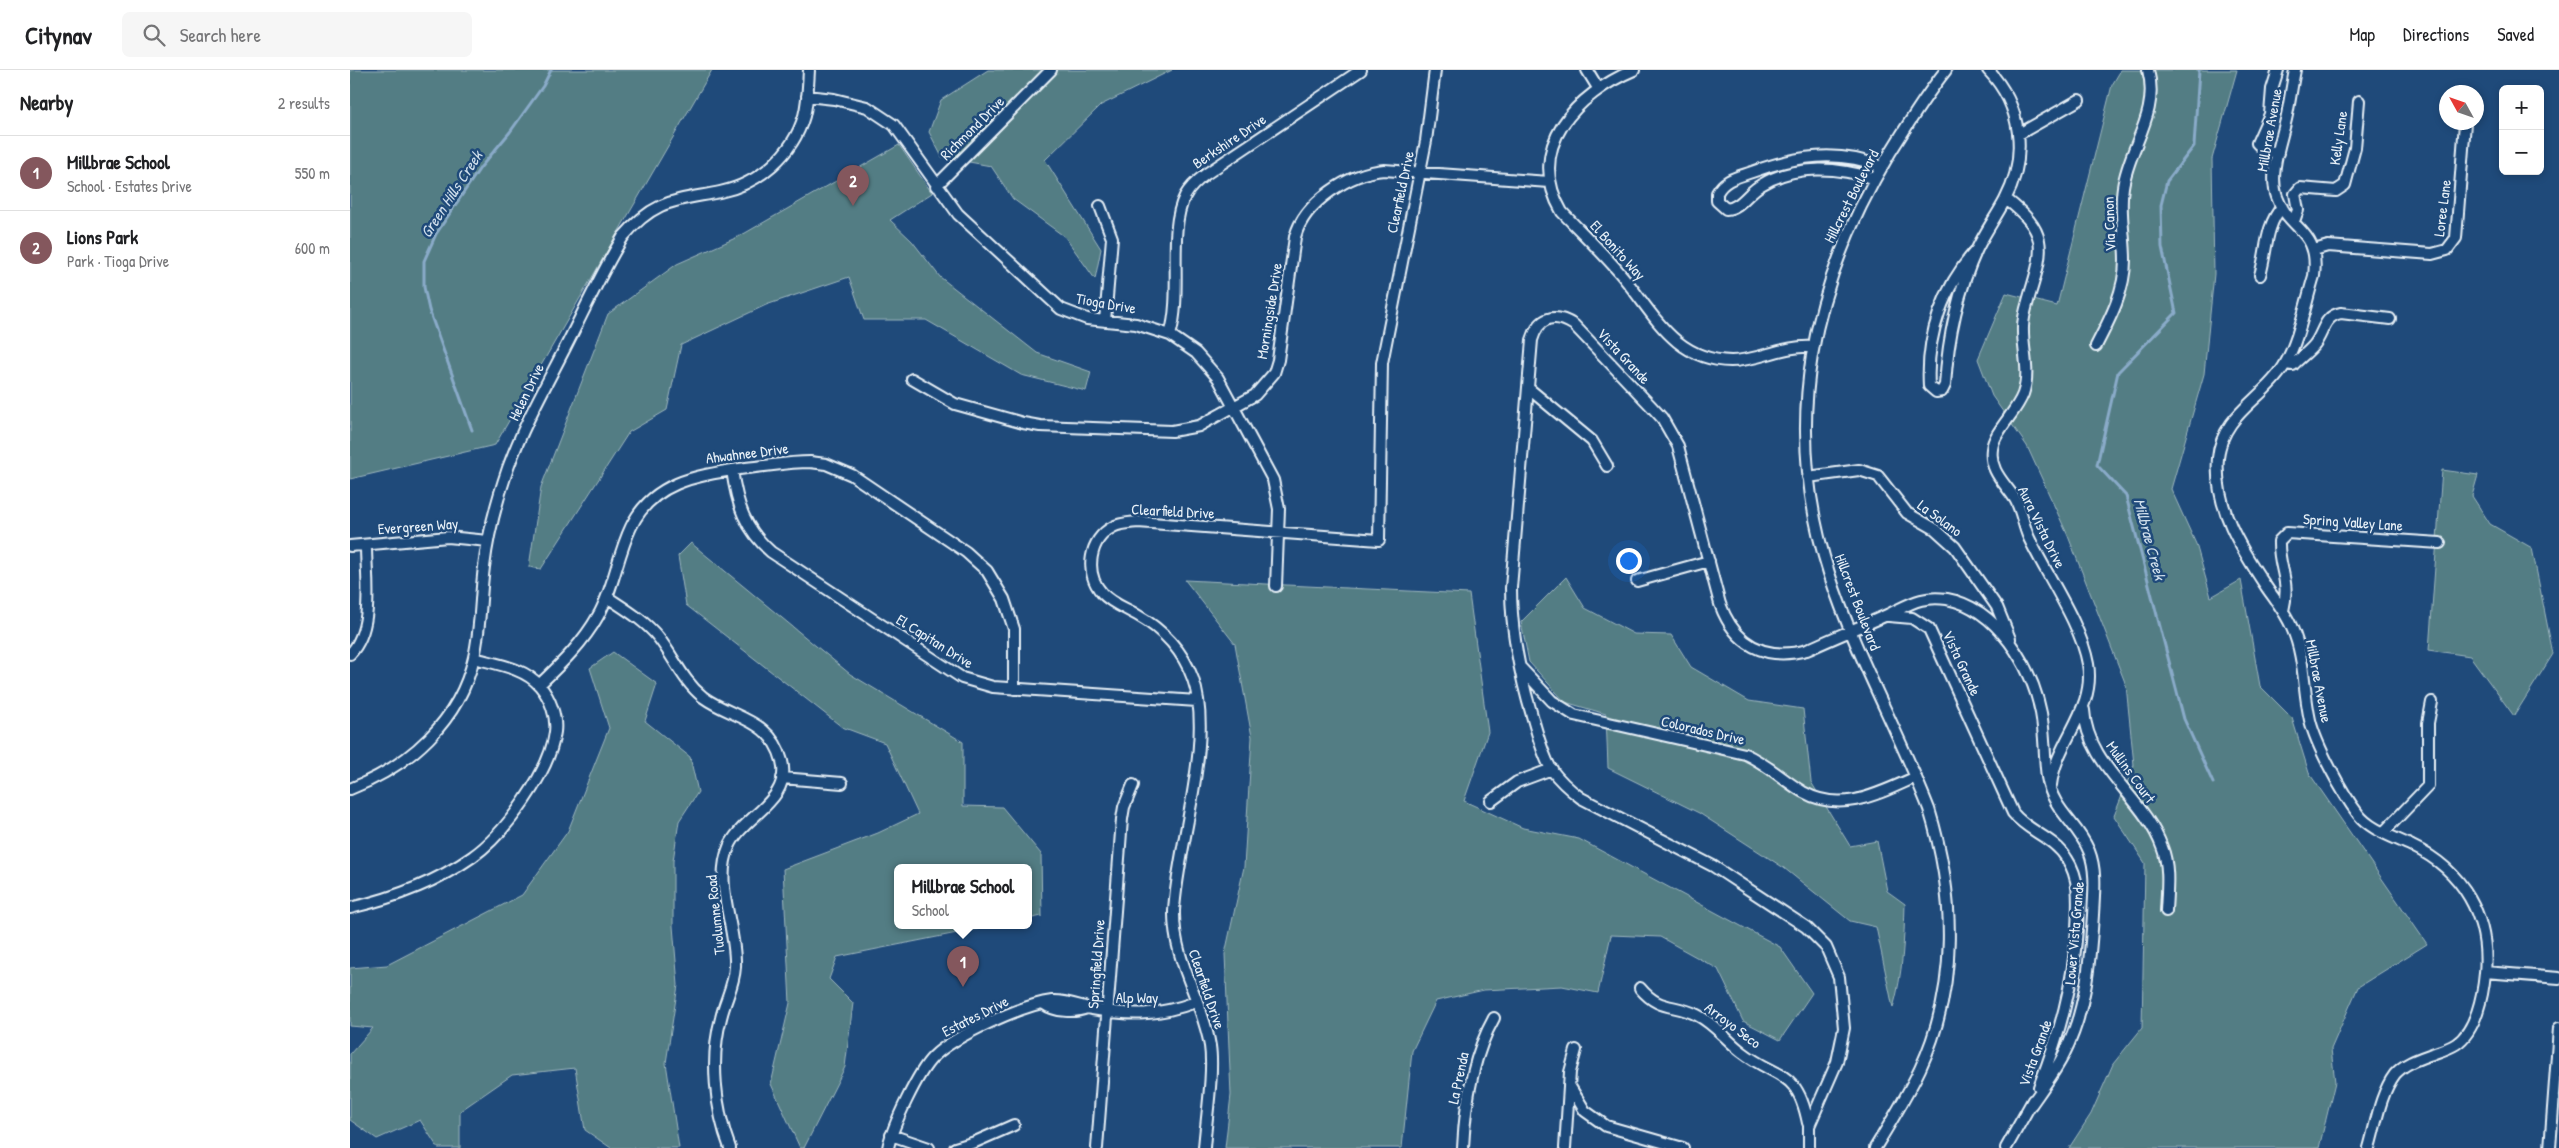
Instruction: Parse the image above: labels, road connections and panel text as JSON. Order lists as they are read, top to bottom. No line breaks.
{"streets":{"street":["Richmond Drive","Millbrae Avenue","Kelly Lane","Berkshire Drive","Clearfield Drive","Hillcrest Boulevard","Loree Lane","Via Canon","El Bonito Way","Tioga Drive","Morningside Drive","Vista Grande","Helen Drive","Ahwahnee Drive","La Solano","Spring Valley Lane","Evergreen Way","Aura Vista Drive","El Capitan Drive","Colorados Drive","Mullins Court","Tuolumne Road","Lower Vista Grande","Springfield Drive","Alp Way","Estates Drive","Arroyo Seco","La Prenda"]},"crossings":[["Richmond Drive","Tioga Drive"],["Millbrae Avenue","Kelly Lane"],["Millbrae Avenue","Loree Lane"],["Millbrae Avenue","Spring Valley Lane"],["Berkshire Drive","Tioga Drive"],["Clearfield Drive","Tioga Drive"],["Clearfield Drive","Morningside Drive"],["Clearfield Drive","El Capitan Drive"],["Clearfield Drive","Alp Way"],["Hillcrest Boulevard","El Bonito Way"],["Hillcrest Boulevard","Vista Grande"],["Hillcrest Boulevard","La Solano"],["Hillcrest Boulevard","Colorados Drive"],["El Bonito Way","Morningside Drive"],["Tioga Drive","Morningside Drive"],["Tioga Drive","Helen Drive"],["Vista Grande","Colorados Drive"],["Vista Grande","Lower Vista Grande"],["Vista Grande","Arroyo Seco"],["Helen Drive","Evergreen Way"],["Ahwahnee Drive","El Capitan Drive"],["La Solano","Lower Vista Grande"],["Aura Vista Drive","Mullins Court"],["Springfield Drive","Alp Way"],["Springfield Drive","Estates Drive"],["Alp Way","Estates Drive"]],"water":["Green Hills Creek","Millbrae Creek"],"north":"top left","page":{"header":"Citynav","search":"Search here","nav":["Map","Directions","Saved"],"heading":["Nearby","2 results"],"map_buttons":["+","−"],"list":[{"mark":"1","name":"Millbrae School","note":"School · Estates Drive","value":"550 m"},{"mark":"2","name":"Lions Park","note":"Park · Tioga Drive","value":"600 m"}],"pins":["2","1"],"popup":["Millbrae School","School"]}}
